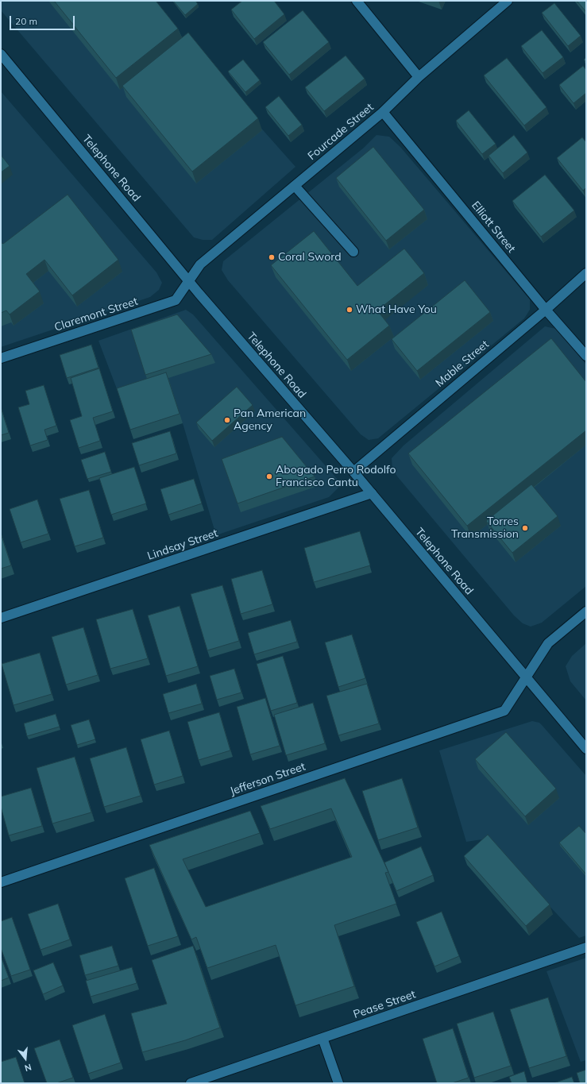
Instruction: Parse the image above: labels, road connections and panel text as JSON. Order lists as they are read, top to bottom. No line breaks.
{"streets":{"street":["Fourcade Street","Telephone Road","Elliott Street","Claremont Street","Mable Street","Lindsay Street","Jefferson Street","Pease Street"]},"crossings":[["Fourcade Street","Telephone Road"],["Fourcade Street","Elliott Street"],["Fourcade Street","Claremont Street"],["Telephone Road","Claremont Street"],["Telephone Road","Mable Street"],["Telephone Road","Lindsay Street"],["Telephone Road","Jefferson Street"],["Elliott Street","Mable Street"]],"places":["Coral Sword","What Have You","Pan American Agency","Abogado Perro Rodolfo Francisco Cantu","Torres Transmission"],"scale_bar":"20 m","north":"bottom"}
